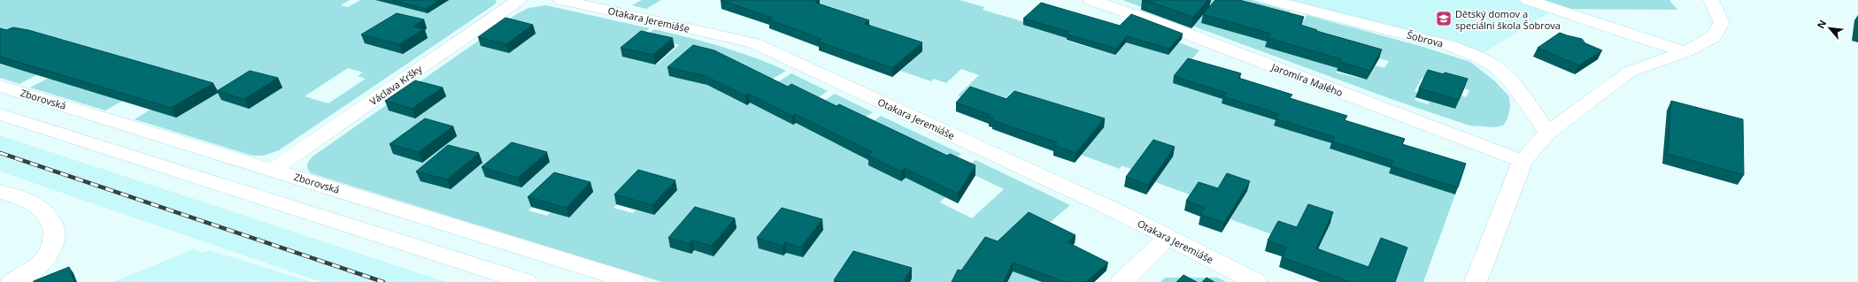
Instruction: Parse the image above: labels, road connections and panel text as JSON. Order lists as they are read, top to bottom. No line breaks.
{"streets":{"street":["Otakara Jeremiáše","Šobrova","Jaromíra Malého","Václava Kršky","Zborovská"]},"crossings":[["Václava Kršky","Zborovská"]],"places":{"school or university":["Dětský domov a speciální škola Šobrova"]},"north":"top left"}
